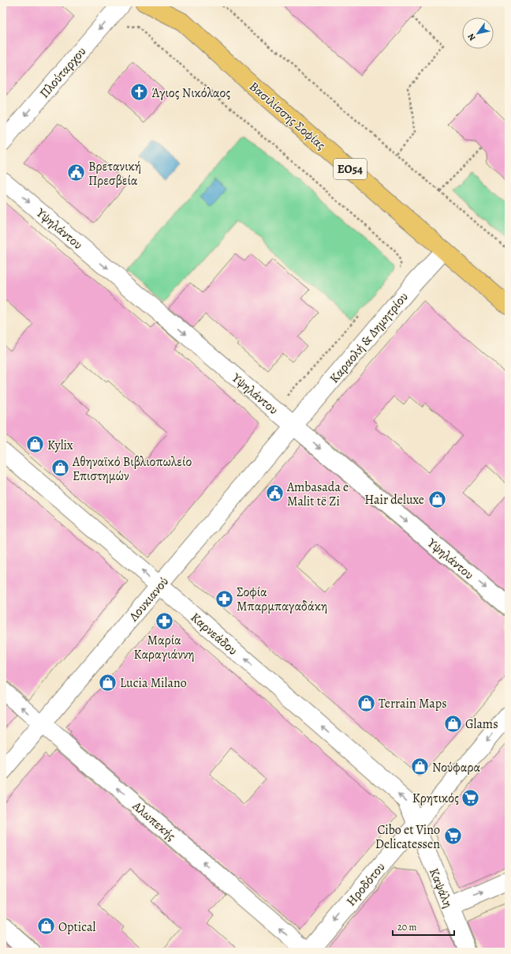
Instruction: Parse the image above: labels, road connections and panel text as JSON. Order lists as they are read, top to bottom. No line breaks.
{"streets":{"main road":["Βασιλίσσης Σοφίας","ΕΟ54"],"street":["Πλούταρχου","Υψηλάντου","Καραολή & Δημητρίου","Λουκιανού","Καρνεάδου","Αλωπεκής","Ηροδότου","Καψάλη"]},"crossings":[["Βασιλίσσης Σοφίας","Καραολή & Δημητρίου"],["Υψηλάντου","Καραολή & Δημητρίου"],["Υψηλάντου","Λουκιανού"],["Καραολή & Δημητρίου","Λουκιανού"],["Λουκιανού","Καρνεάδου"],["Λουκιανού","Αλωπεκής"],["Καρνεάδου","Ηροδότου"],["Καρνεάδου","Καψάλη"],["Αλωπεκής","Ηροδότου"],["Ηροδότου","Καψάλη"]],"one_way":["Πλούταρχου","Υψηλάντου","Καρνεάδου","Αλωπεκής","Ηροδότου"],"places":{"church":["Άγιος Νικόλαος"],"public building":["Βρετανική Πρεσβεία","Ambasada e Malit të Zi"],"shop":["Kylix","Αθηναϊκό Βιβλιοπωλείο Επιστημών","Hair deluxe","Lucia Milano","Terrain Maps","Glams","Νούφαρα","Optical"],"pharmacy":["Σοφία Μπαρμπαγαδάκη","Μαρία Καραγιάννη"],"supermarket":["Κρητικός","Cibo et Vino Delicatessen"]},"scale_bar":"20 m","north":"bottom left"}
